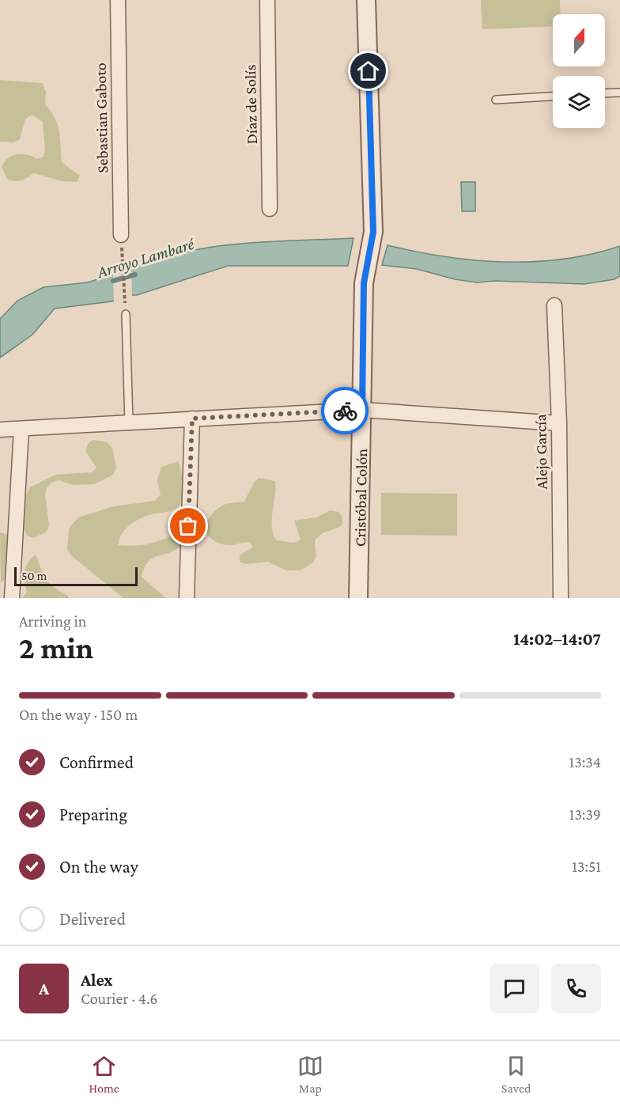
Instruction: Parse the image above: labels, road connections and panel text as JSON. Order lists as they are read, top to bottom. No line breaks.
{"streets":{"street":["Díaz de Solís","Sebastian Gaboto","Alejo García","Cristóbal Colón"]},"water":["Arroyo Lambaré"],"scale_bar":"50 m","north":"top","page":{"scale":"50 m","heading":["2 min","Arriving in","14:02–14:07"],"panel":["Alex","Courier · 4.6"],"bar":"On the way · 150 m","list":[["Confirmed","13:34"],["Preparing","13:39"],["On the way","13:51"],"Delivered"],"round":"A","tabs":["Home","Map","Saved"]}}
